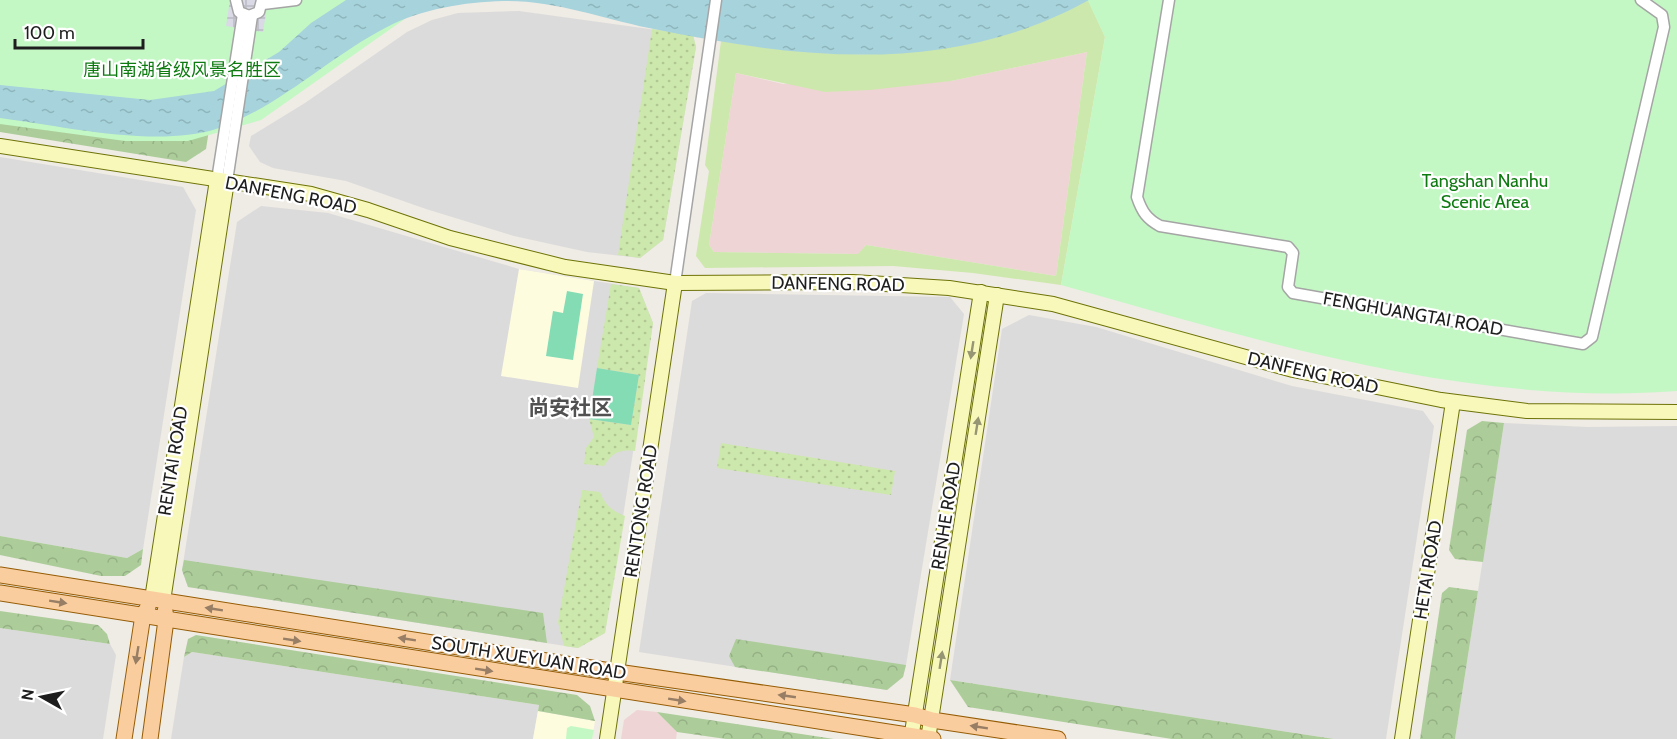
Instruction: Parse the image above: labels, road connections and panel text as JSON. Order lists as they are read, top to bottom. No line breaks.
{"streets":{"main road":["DANFENG ROAD","RENTAI ROAD","RENTONG ROAD","RENHE ROAD","HETAI ROAD","SOUTH XUEYUAN ROAD"],"street":["FENGHUANGTAI ROAD"]},"crossings":[["DANFENG ROAD","RENTAI ROAD"],["DANFENG ROAD","RENTONG ROAD"],["DANFENG ROAD","RENHE ROAD"],["DANFENG ROAD","HETAI ROAD"],["RENTAI ROAD","SOUTH XUEYUAN ROAD"],["RENTONG ROAD","SOUTH XUEYUAN ROAD"],["RENHE ROAD","SOUTH XUEYUAN ROAD"]],"districts":["尚安社区"],"parks":["唐山南湖省级风景名胜区","Tangshan Nanhu Scenic Area"],"scale_bar":"100 m","north":"left"}
